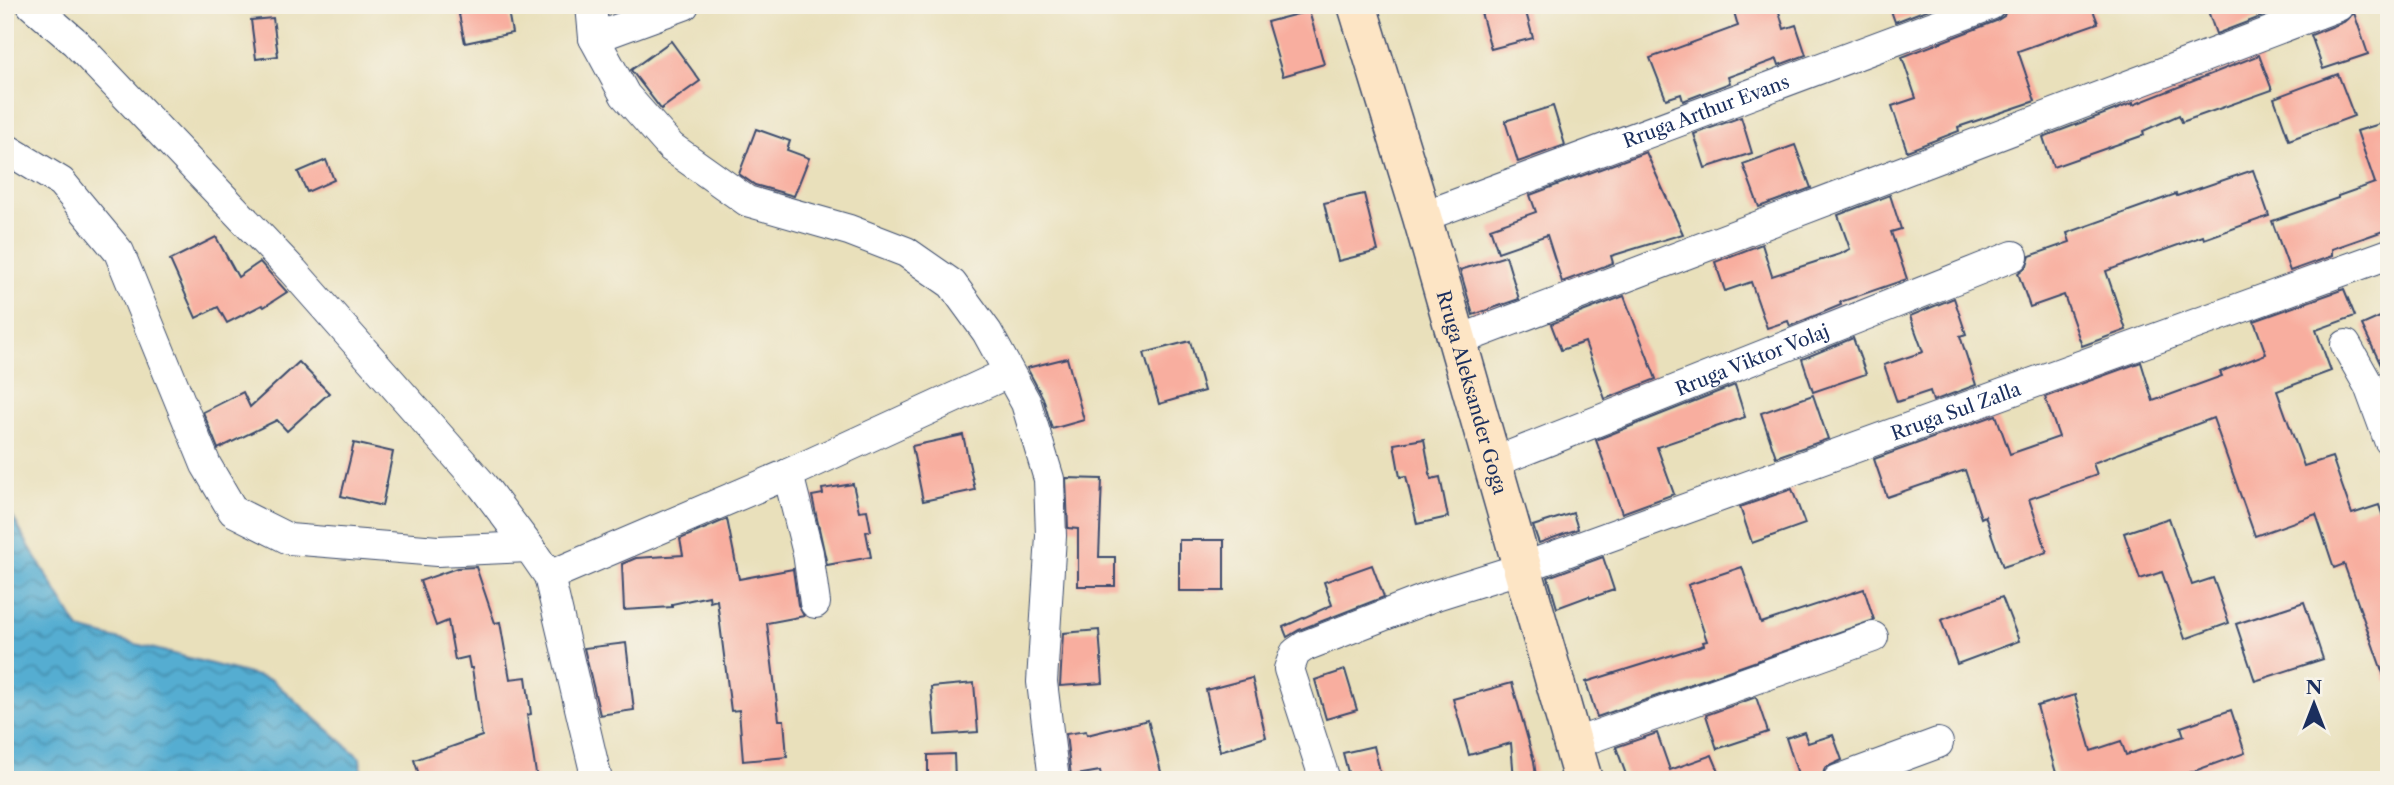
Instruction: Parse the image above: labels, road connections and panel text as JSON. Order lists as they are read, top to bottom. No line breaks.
{"streets":{"main road":["Rruga Aleksander Goga"],"street":["Rruga Arthur Evans","Rruga Viktor Volaj","Rruga Sul Zalla"]},"crossings":[["Rruga Arthur Evans","Rruga Aleksander Goga"],["Rruga Viktor Volaj","Rruga Aleksander Goga"],["Rruga Aleksander Goga","Rruga Sul Zalla"]],"north":"top"}
